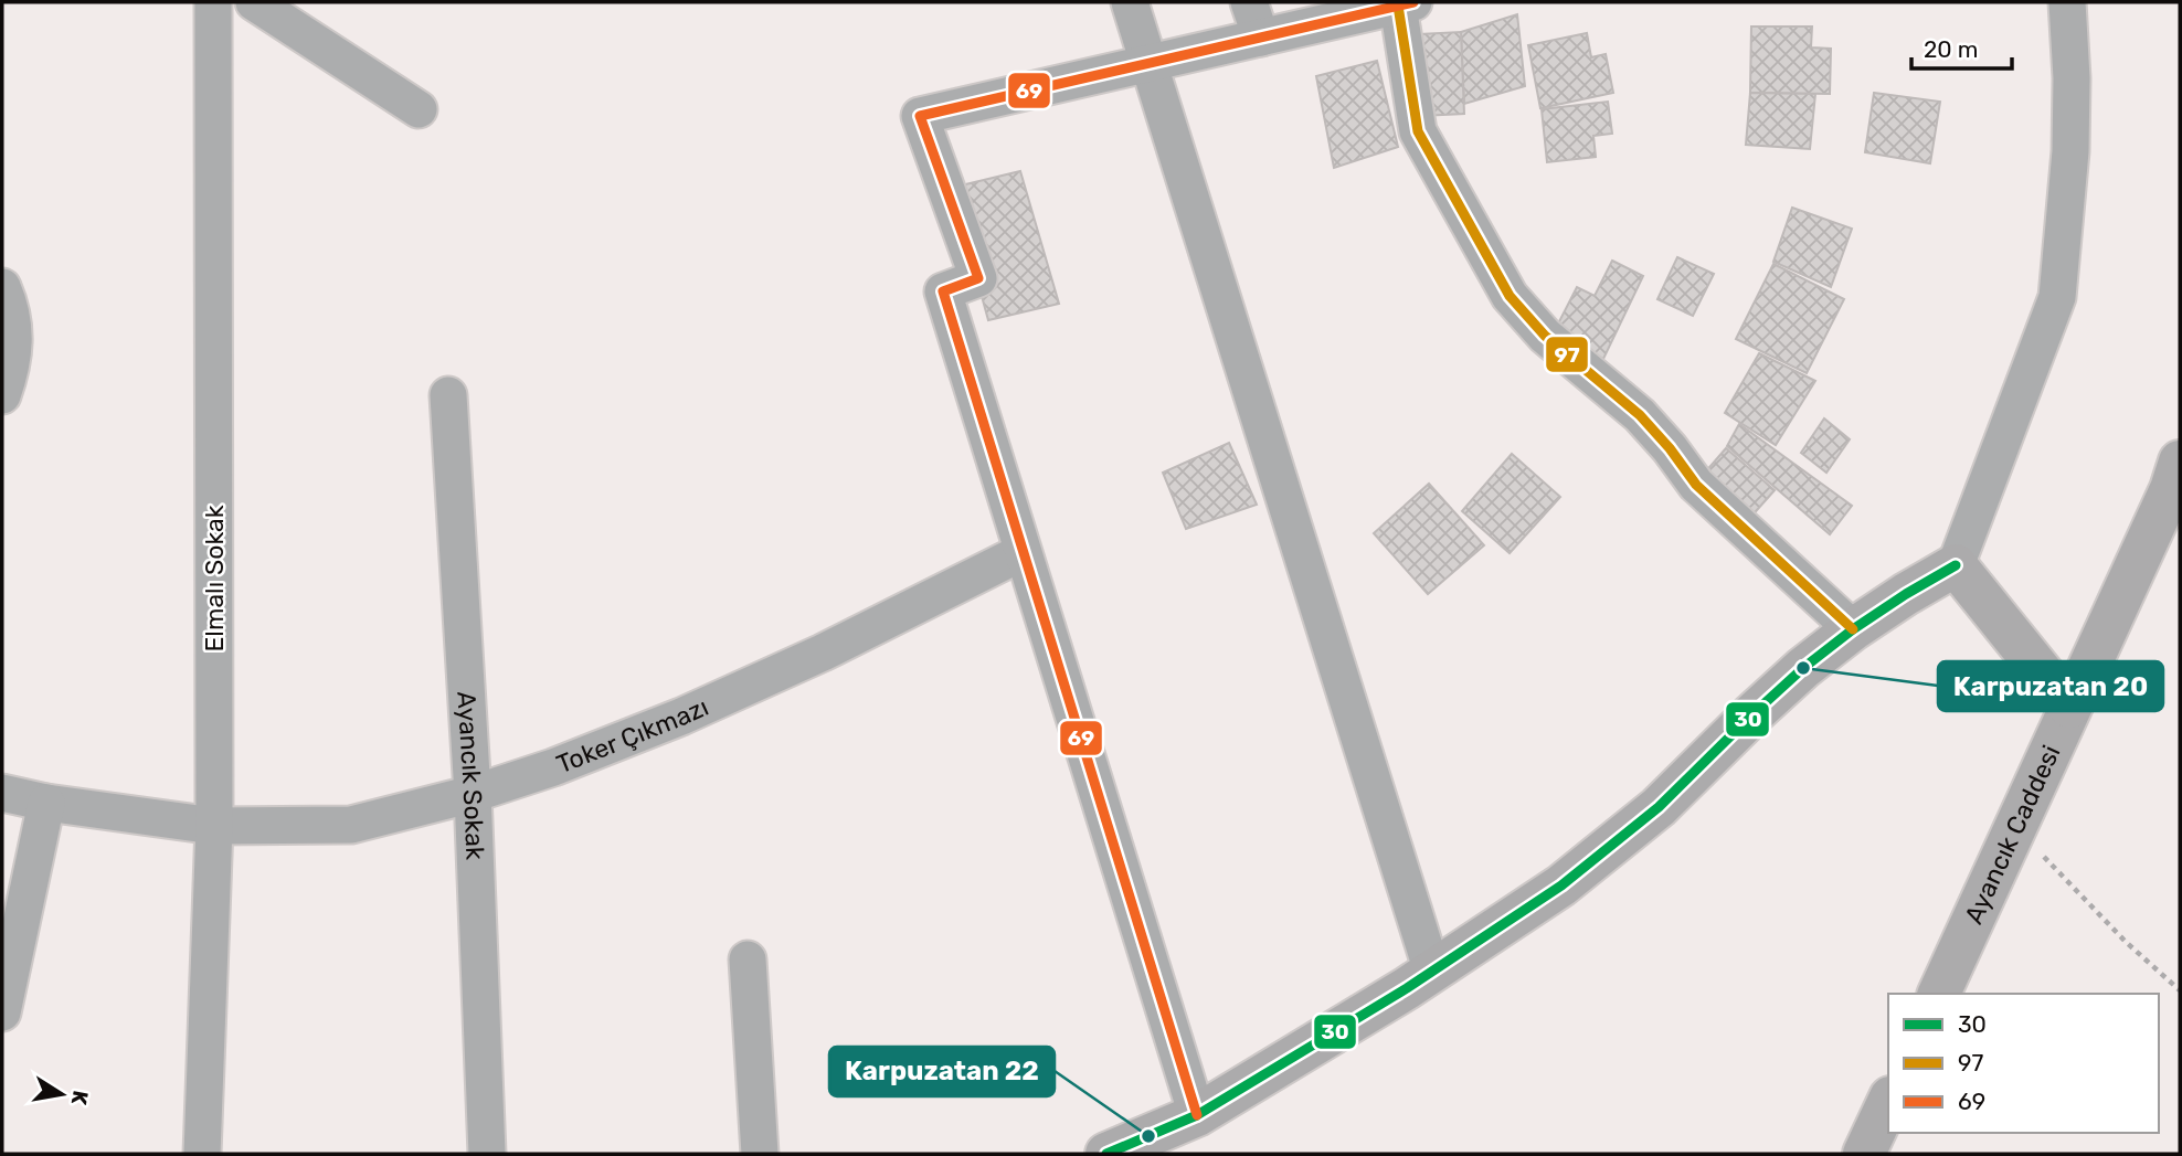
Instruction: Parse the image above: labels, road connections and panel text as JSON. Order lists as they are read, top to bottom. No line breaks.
{"streets":{"street":["Elmalı Sokak","Toker Çıkmazı","Ayancık Sokak","Ayancık Caddesi"]},"crossings":[["Elmalı Sokak","Toker Çıkmazı"],["Toker Çıkmazı","Ayancık Sokak"]],"places":["Karpuzatan 20","Karpuzatan 22"],"lines":["transit line 69","transit line 97","transit line 30"],"legend":["30","97","69"],"scale_bar":"20 m","north":"right"}
